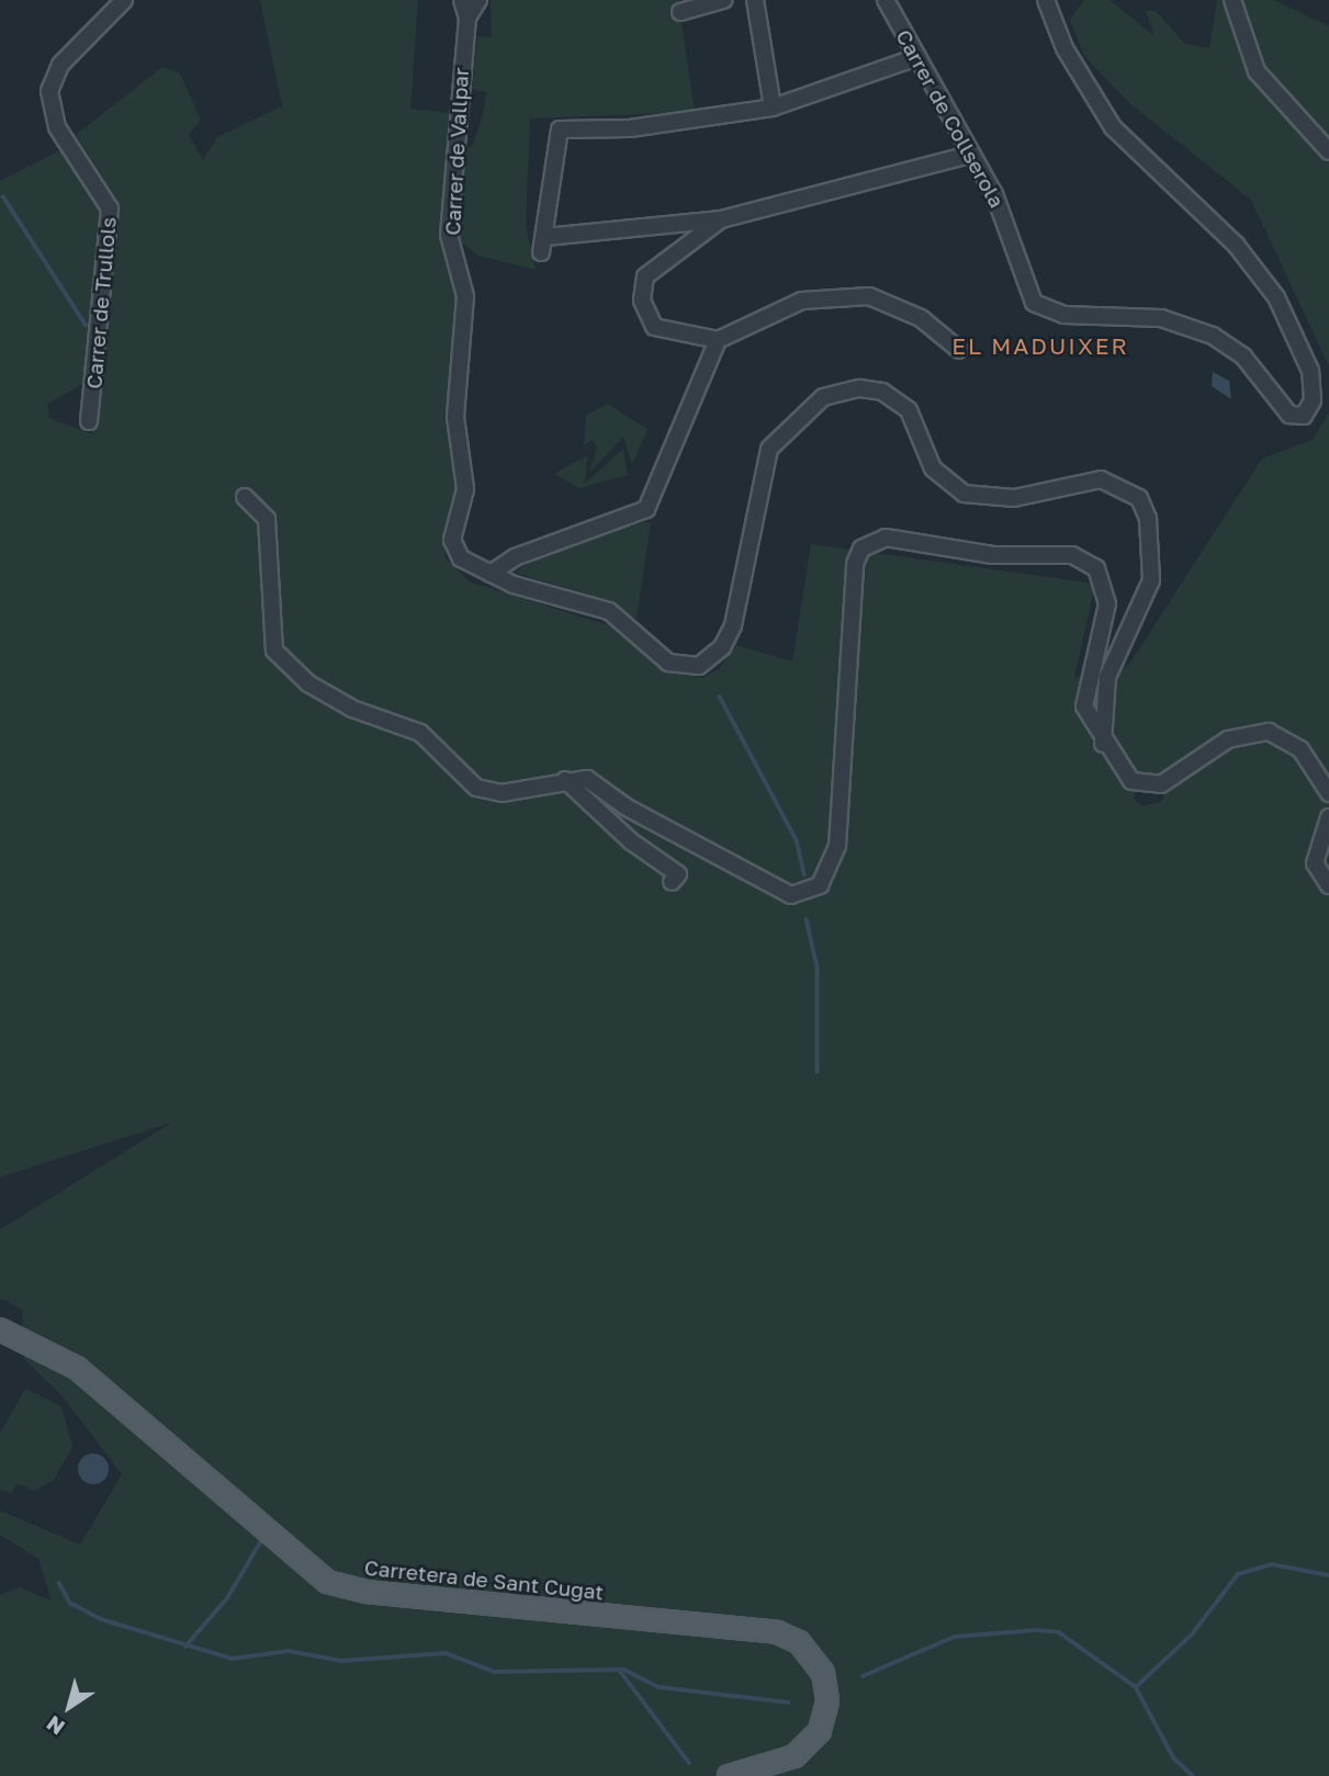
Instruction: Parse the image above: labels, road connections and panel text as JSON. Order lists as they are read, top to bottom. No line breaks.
{"streets":{"main road":["Carretera de Sant Cugat"],"street":["Carrer de Collserola","Carrer de Vallpar","Carrer de Trullols"]},"districts":["EL MADUIXER"],"north":"bottom left"}
